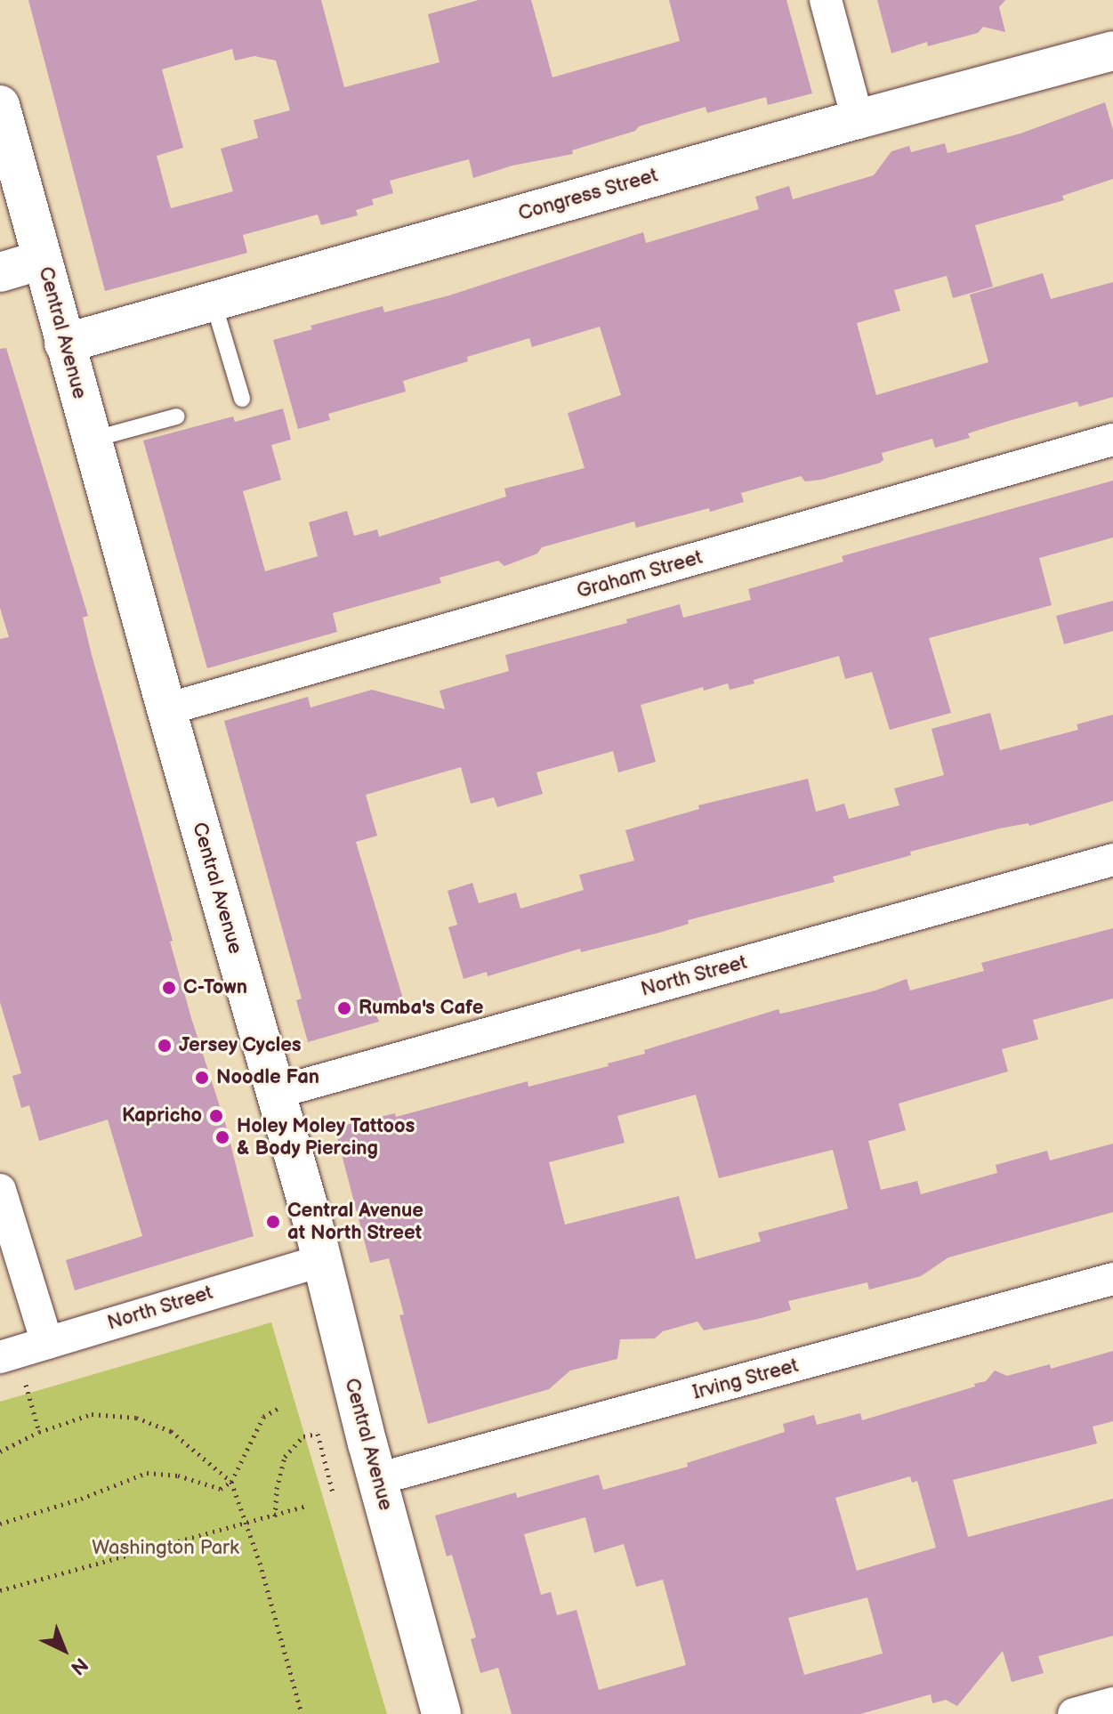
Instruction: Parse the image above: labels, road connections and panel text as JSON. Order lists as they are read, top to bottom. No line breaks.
{"streets":{"main road":["Congress Street","Central Avenue"],"street":["Graham Street","North Street","Irving Street"]},"crossings":[["Congress Street","Central Avenue"],["Central Avenue","Graham Street"],["Central Avenue","North Street"],["Central Avenue","Irving Street"]],"parks":["Washington Park"],"places":["C-Town","Rumba's Cafe","Jersey Cycles","Noodle Fan","Kapricho","Holey Moley Tattoos & Body Piercing","Central Avenue at North Street"],"north":"bottom right"}
